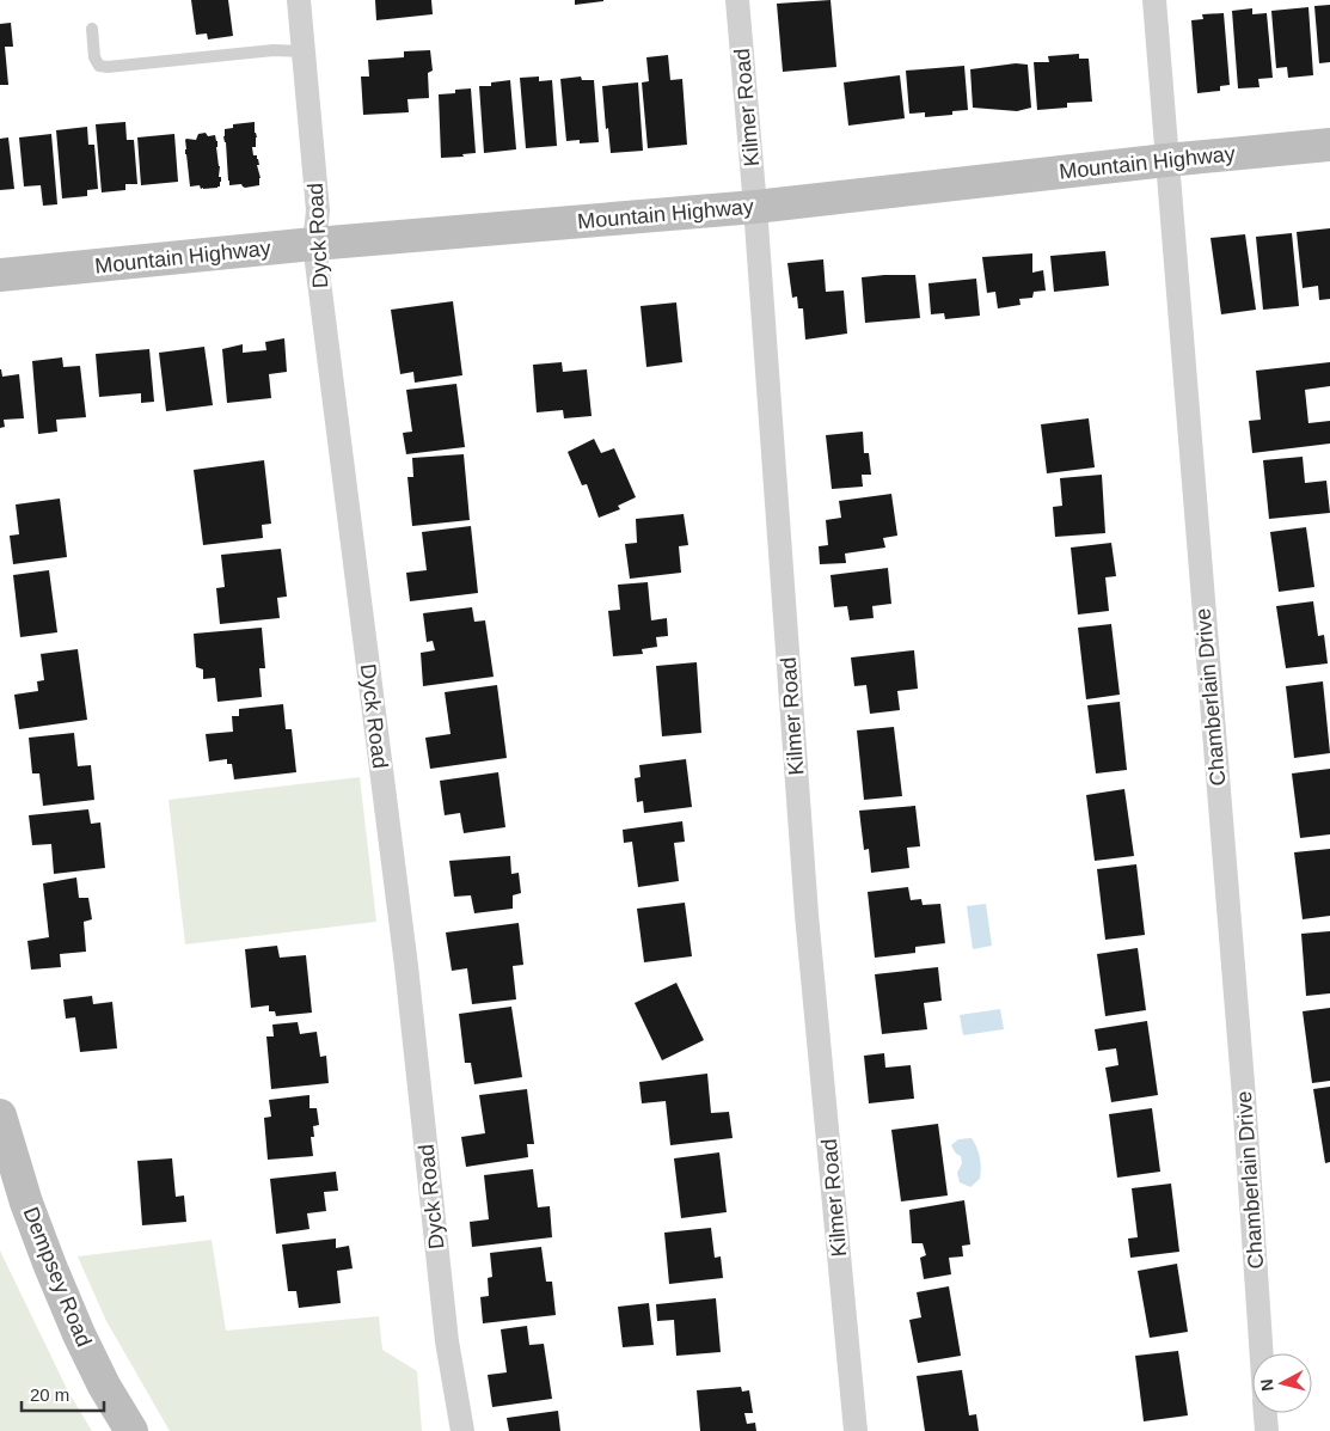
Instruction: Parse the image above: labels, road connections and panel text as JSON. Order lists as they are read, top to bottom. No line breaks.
{"streets":{"street":["Kilmer Road","Mountain Highway","Dyck Road","Chamberlain Drive","Dempsey Road"]},"crossings":[["Kilmer Road","Mountain Highway"],["Mountain Highway","Dyck Road"],["Mountain Highway","Chamberlain Drive"]],"scale_bar":"20 m","north":"left"}
